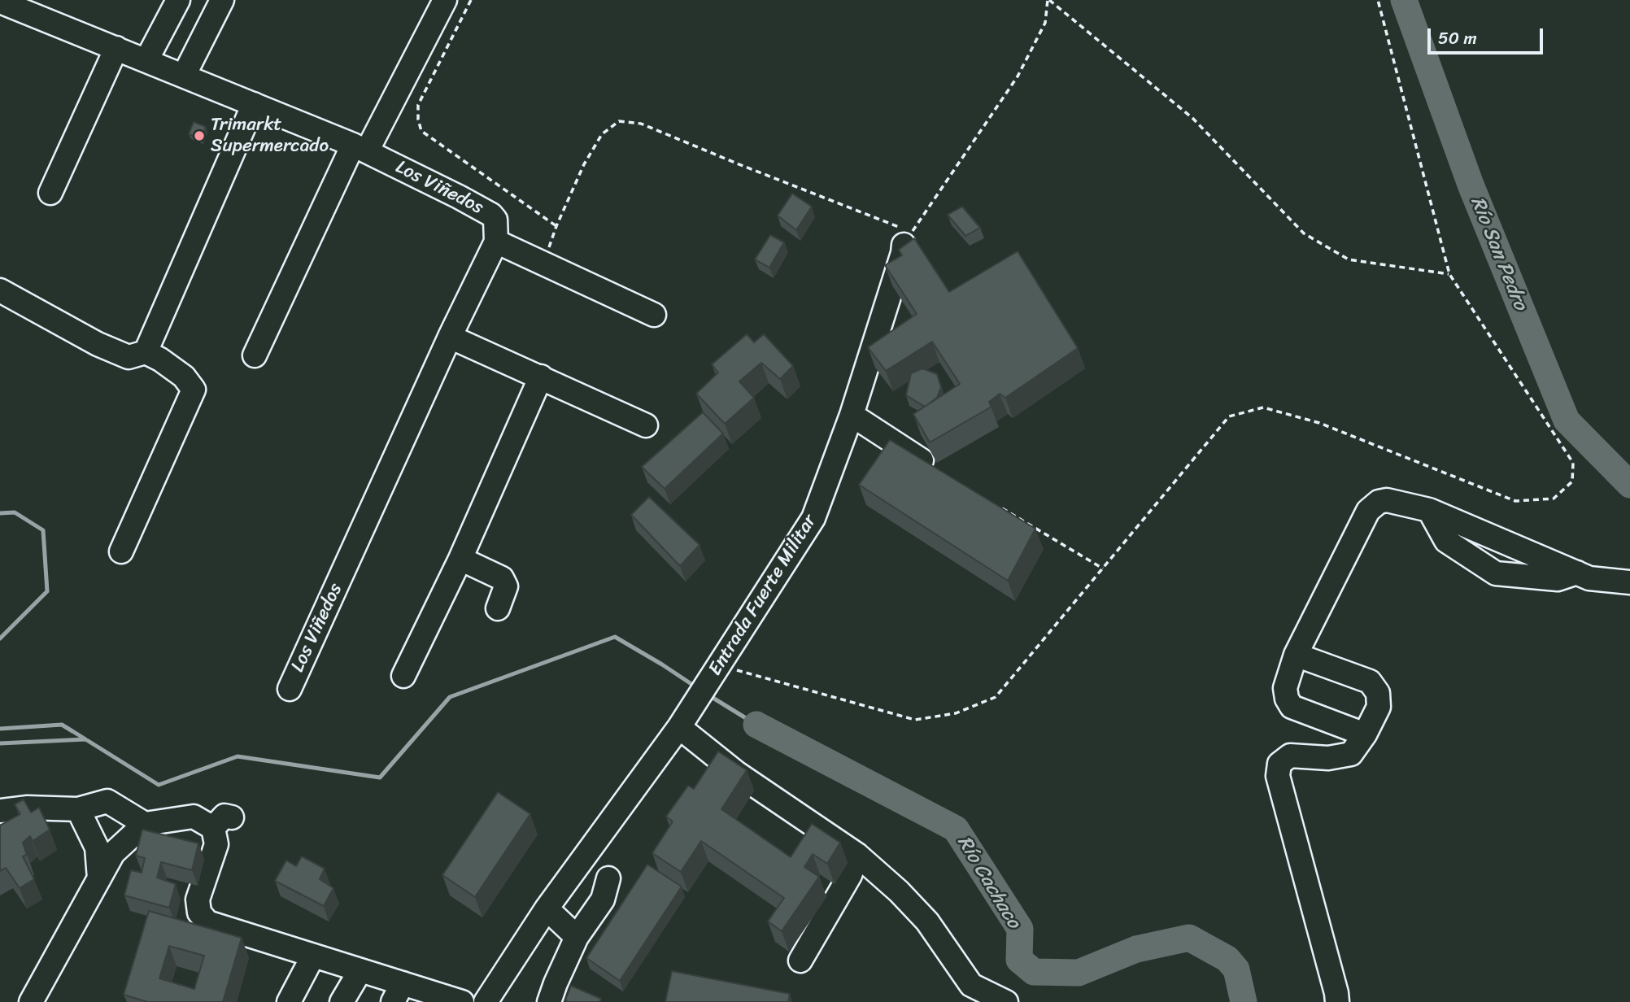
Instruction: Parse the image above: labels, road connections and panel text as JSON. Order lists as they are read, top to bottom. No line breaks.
{"streets":{"street":["Los Viñedos","Entrada Fuerte Militar"]},"water":["Río San Pedro","Río Cachaco"],"places":["Trimarkt Supermercado"],"scale_bar":"50 m"}
